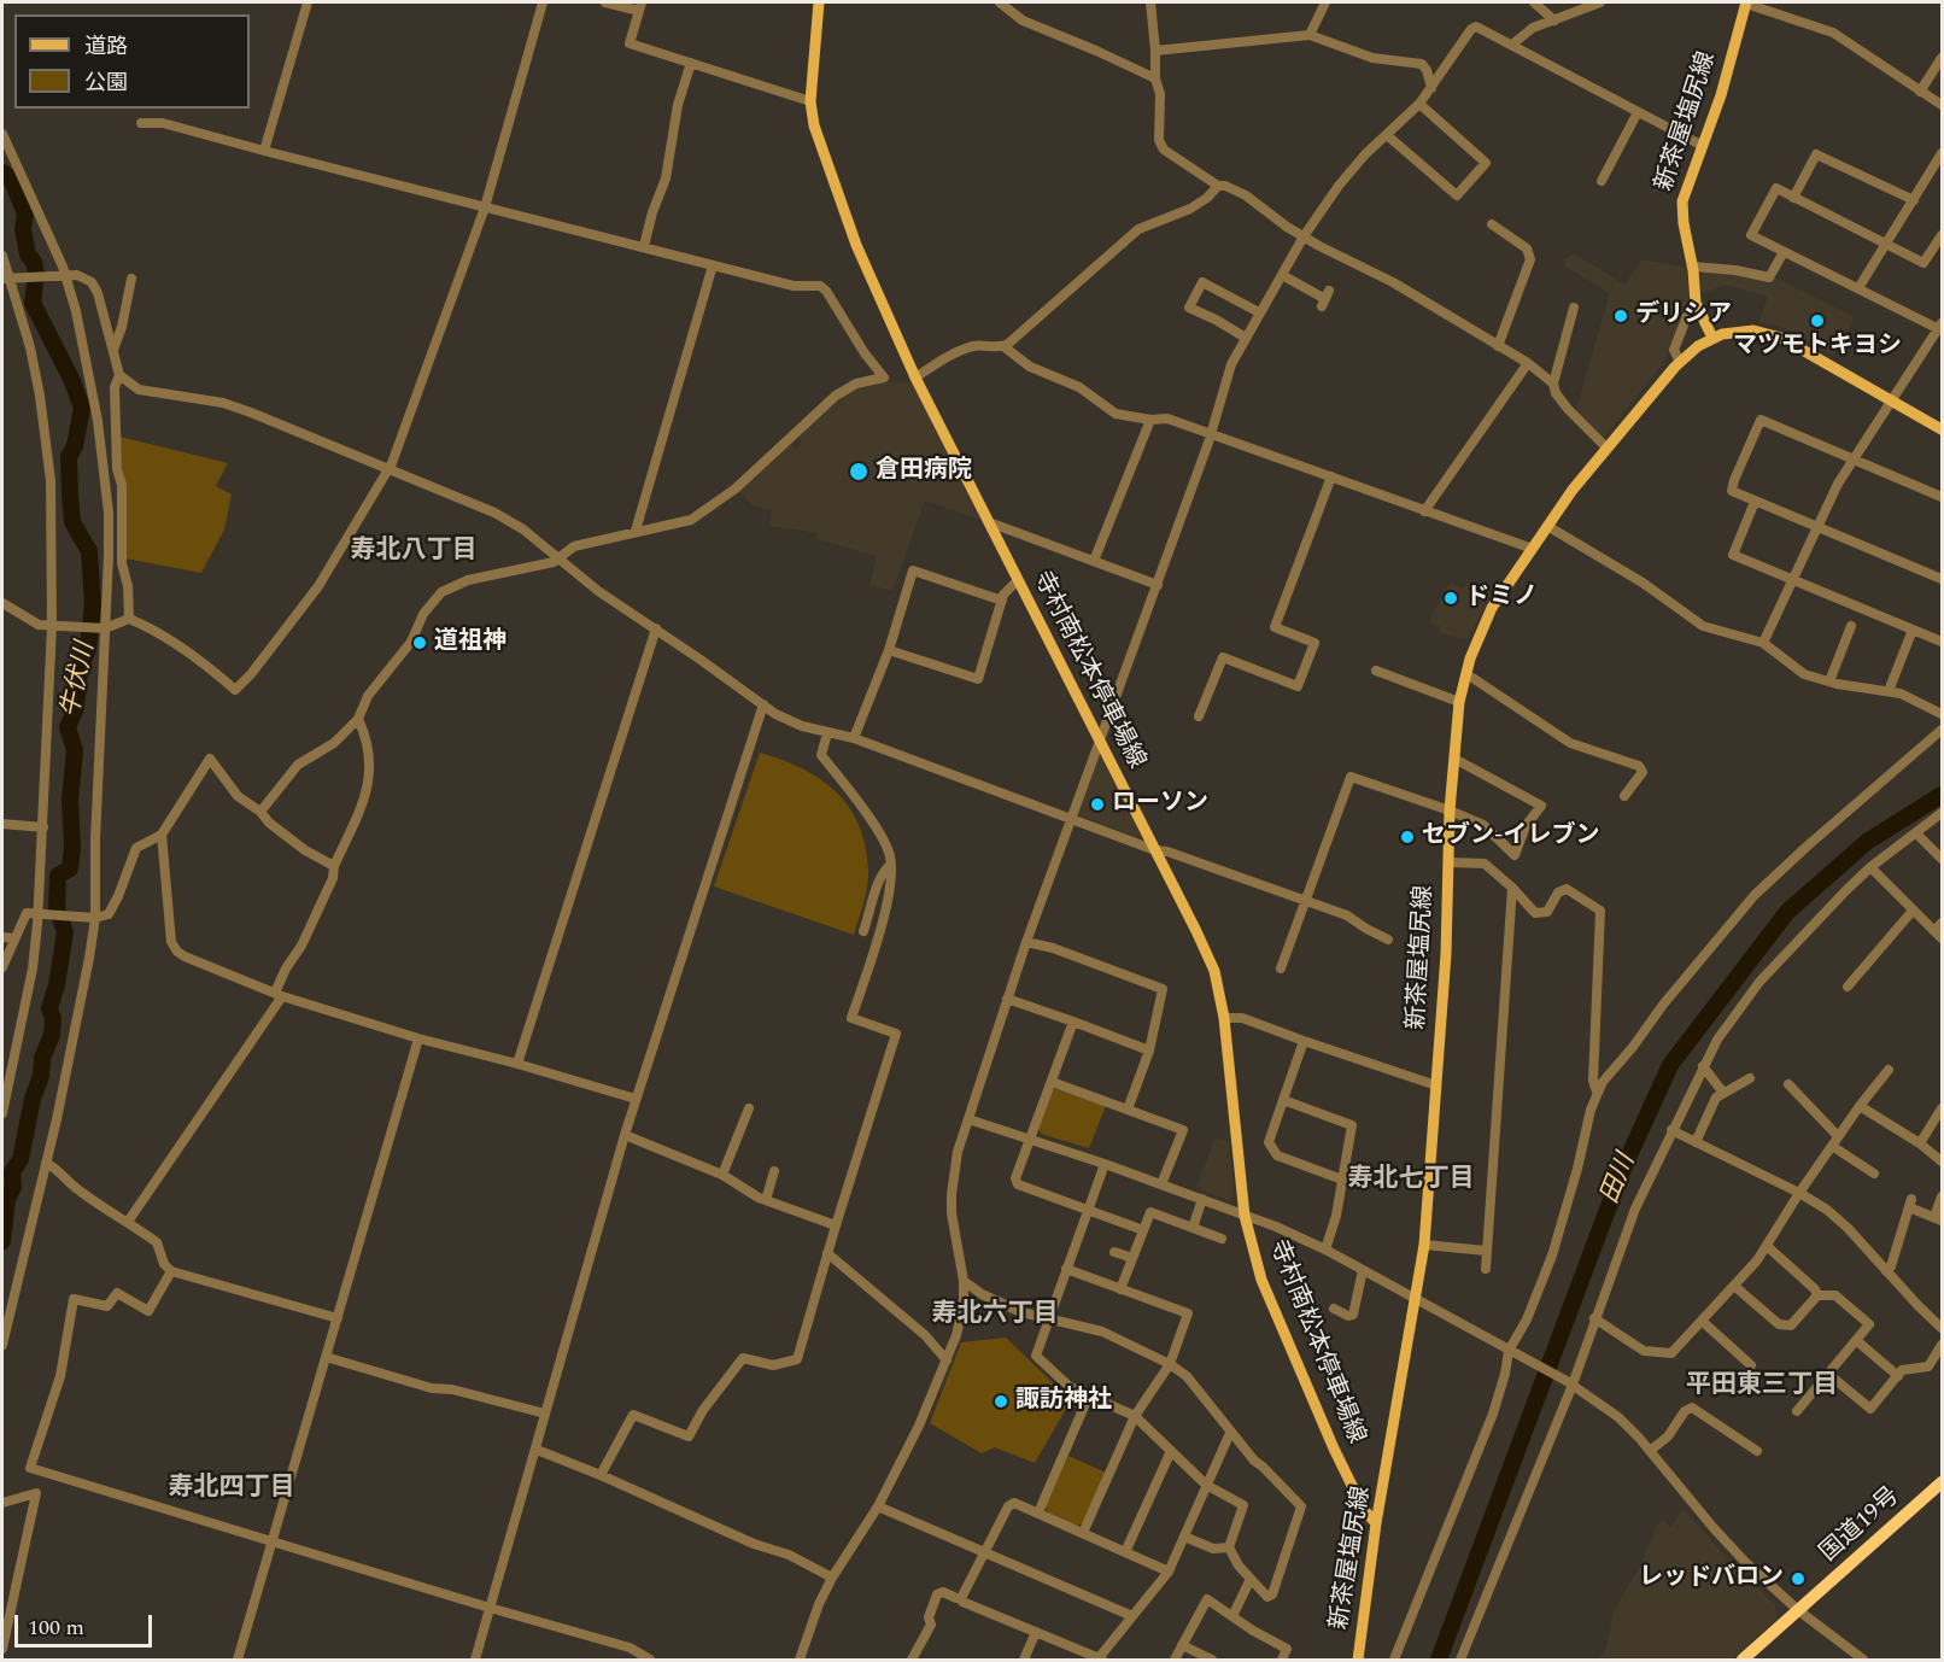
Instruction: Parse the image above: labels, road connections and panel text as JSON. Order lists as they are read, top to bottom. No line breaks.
{"streets":{"highway":["国道19号"],"main road":["新茶屋塩尻線","寺村南松本停車場線"]},"crossings":[["新茶屋塩尻線","寺村南松本停車場線"]],"districts":["寿北八丁目","寿北七丁目","寿北六丁目","平田東三丁目","寿北四丁目"],"water":["牛伏川","田川"],"places":["デリシア","マツモトキヨシ","倉田病院","ドミノ","道祖神","ローソン","セブン-イレブン","諏訪神社","レッドバロン"],"legend":["道路","公園"],"scale_bar":"100 m"}
